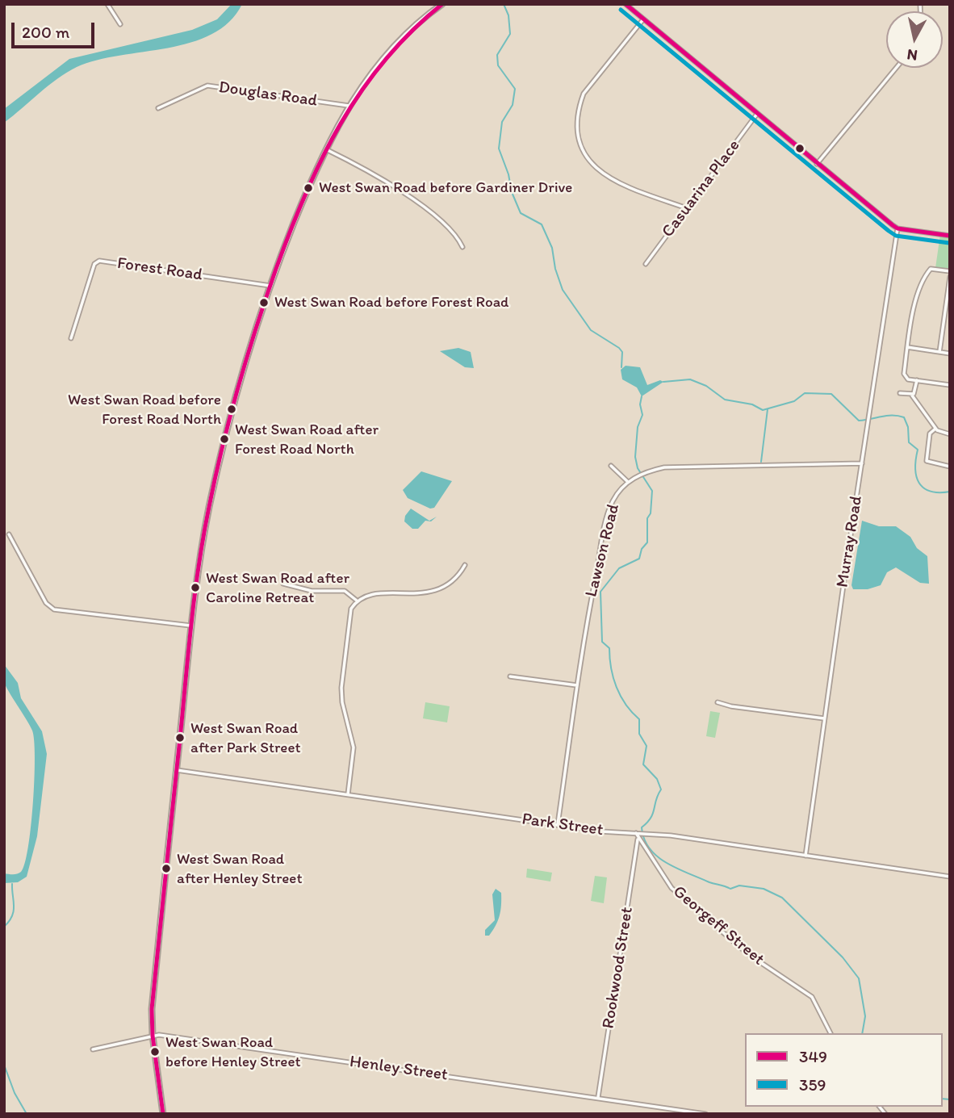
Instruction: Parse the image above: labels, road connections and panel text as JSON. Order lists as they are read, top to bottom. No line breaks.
{"streets":{"street":["Douglas Road","Casuarina Place","Forest Road","Murray Road","Lawson Road","Park Street","Georgeff Street","Rookwood Street","Henley Street"]},"crossings":[["Murray Road","Lawson Road"],["Murray Road","Park Street"],["Lawson Road","Park Street"],["Park Street","Georgeff Street"],["Georgeff Street","Rookwood Street"],["Rookwood Street","Henley Street"]],"places":["West Swan Road before Gardiner Drive","West Swan Road before Forest Road","West Swan Road before Forest Road North","West Swan Road after Forest Road North","West Swan Road after Caroline Retreat","West Swan Road after Park Street","West Swan Road after Henley Street","West Swan Road before Henley Street"],"lines":["transit line 349","transit line 359"],"legend":["349","359"],"scale_bar":"200 m","north":"bottom"}
